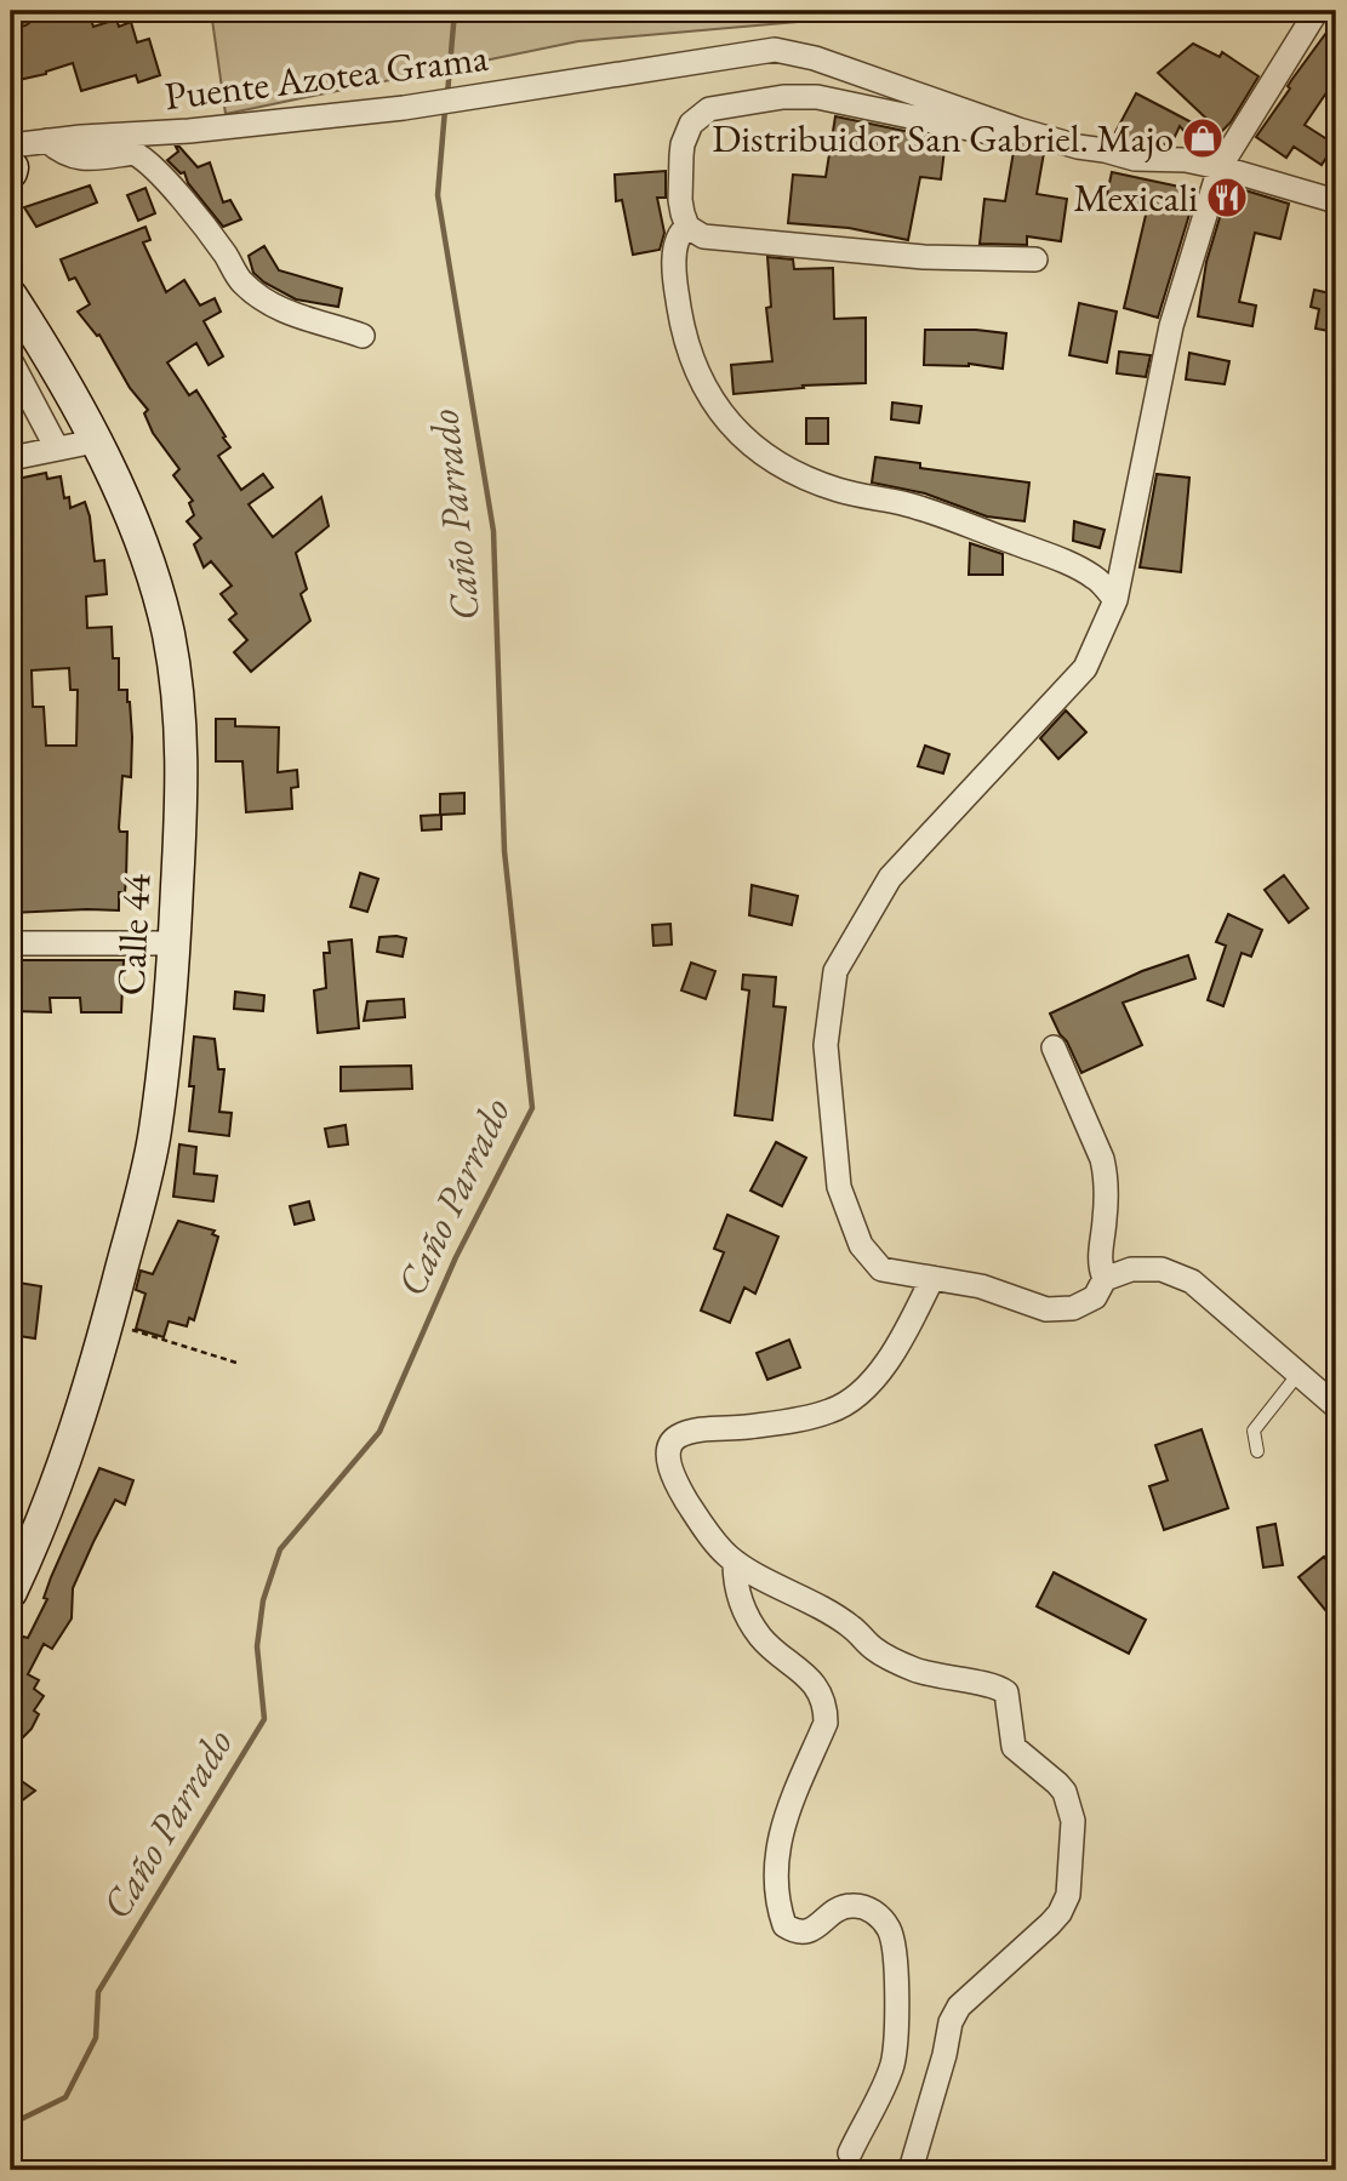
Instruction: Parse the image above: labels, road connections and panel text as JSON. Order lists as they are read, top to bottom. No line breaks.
{"streets":{"main road":["Calle 44"],"street":["Puente Azotea Grama"]},"water":["Caño Parrado"],"places":{"shop":["Distribuidor San Gabriel. Majo"],"restaurant":["Mexicali"]}}
